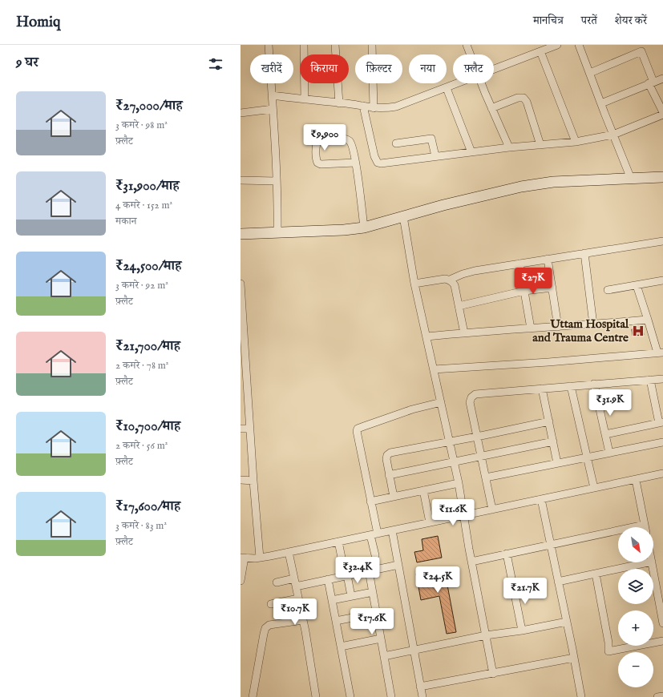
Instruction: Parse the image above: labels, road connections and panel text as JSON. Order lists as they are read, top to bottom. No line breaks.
{"places":{"hospital":["Uttam Hospital and Trauma Centre"]},"north":"bottom right","page":{"header":"Homiq","nav":["मानचित्र","परतें","शेयर करें"],"heading":"9 घर","chip":["खरीदें","किराया","फ़िल्टर","नया","फ़्लैट"],"list":[{"name":"₹27,000/माह","note":"3 कमरे · 98 m² · फ़्लैट"},{"name":"₹31,900/माह","note":"4 कमरे · 152 m² · मकान"},{"name":"₹24,500/माह","note":"3 कमरे · 92 m² · फ़्लैट"},{"name":"₹21,700/माह","note":"2 कमरे · 78 m² · फ़्लैट"},{"name":"₹10,700/माह","note":"2 कमरे · 56 m² · फ़्लैट"},{"name":"₹17,600/माह","note":"3 कमरे · 83 m² · फ़्लैट"}],"price":["₹9,900","₹27K","₹31.9K","₹11.6K","₹32.4K","₹24.5K","₹21.7K","₹10.7K","₹17.6K"],"map_buttons":["+","−"]}}
